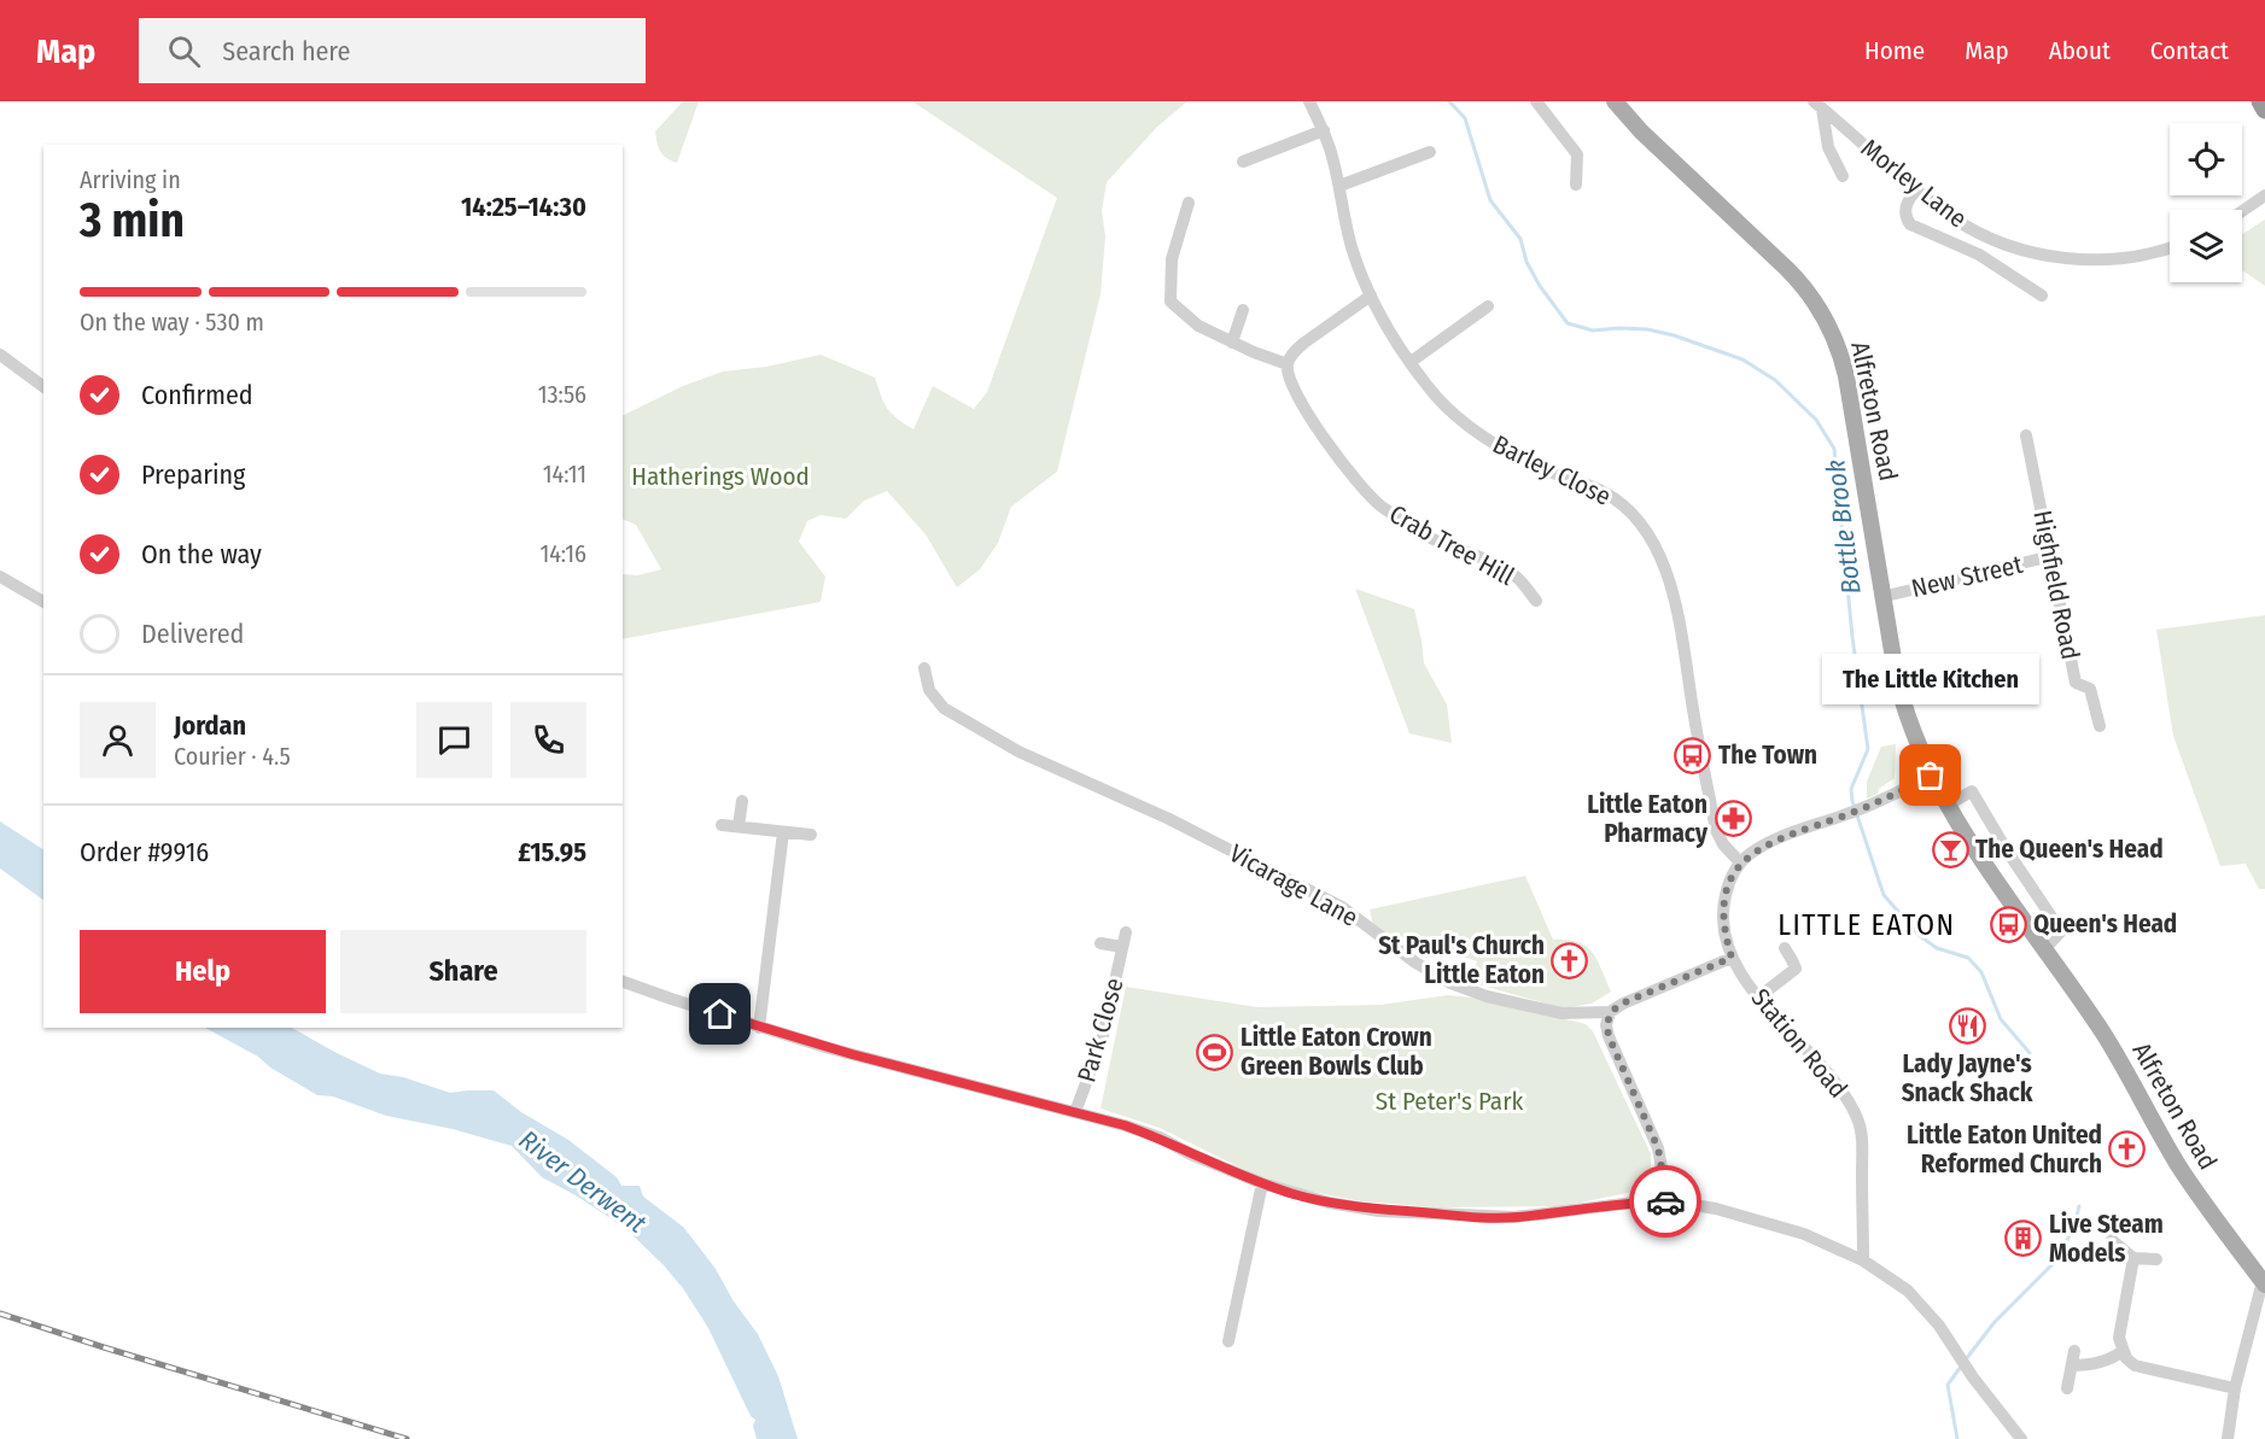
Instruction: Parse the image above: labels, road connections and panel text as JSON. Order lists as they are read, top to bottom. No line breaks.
{"streets":{"main road":["Alfreton Road"],"street":["Morley Lane","Barley Close","Crab Tree Hill","New Street","Highfield Road","Vicarage Lane","Park Close","Station Road"]},"crossings":[["Alfreton Road","New Street"],["New Street","Highfield Road"],["Vicarage Lane","Station Road"]],"districts":["LITTLE EATON"],"water":["Bottle Brook","River Derwent"],"parks":["Hatherings Wood","St Peter's Park"],"places":{"bus stop":["The Town","Queen's Head"],"other":["The Little Kitchen"],"pharmacy":["Little Eaton Pharmacy"],"bar":["The Queen's Head"],"church":["St Paul's Church Little Eaton","Little Eaton United Reformed Church"],"restaurant":["Lady Jayne's Snack Shack"],"sports":["Little Eaton Crown Green Bowls Club"],"building":["Live Steam Models"]},"page":{"header":"Map","search":"Search here","nav":["Home","Map","About","Contact"],"heading":["3 min","Arriving in","14:25–14:30"],"panel":["Jordan","Courier · 4.5","Order #9916","£15.95"],"bar":"On the way · 530 m","list":[["Confirmed","13:56"],["Preparing","14:11"],["On the way","14:16"],"Delivered"],"bubble":"The Little Kitchen","buttons":["Help","Share"]}}
